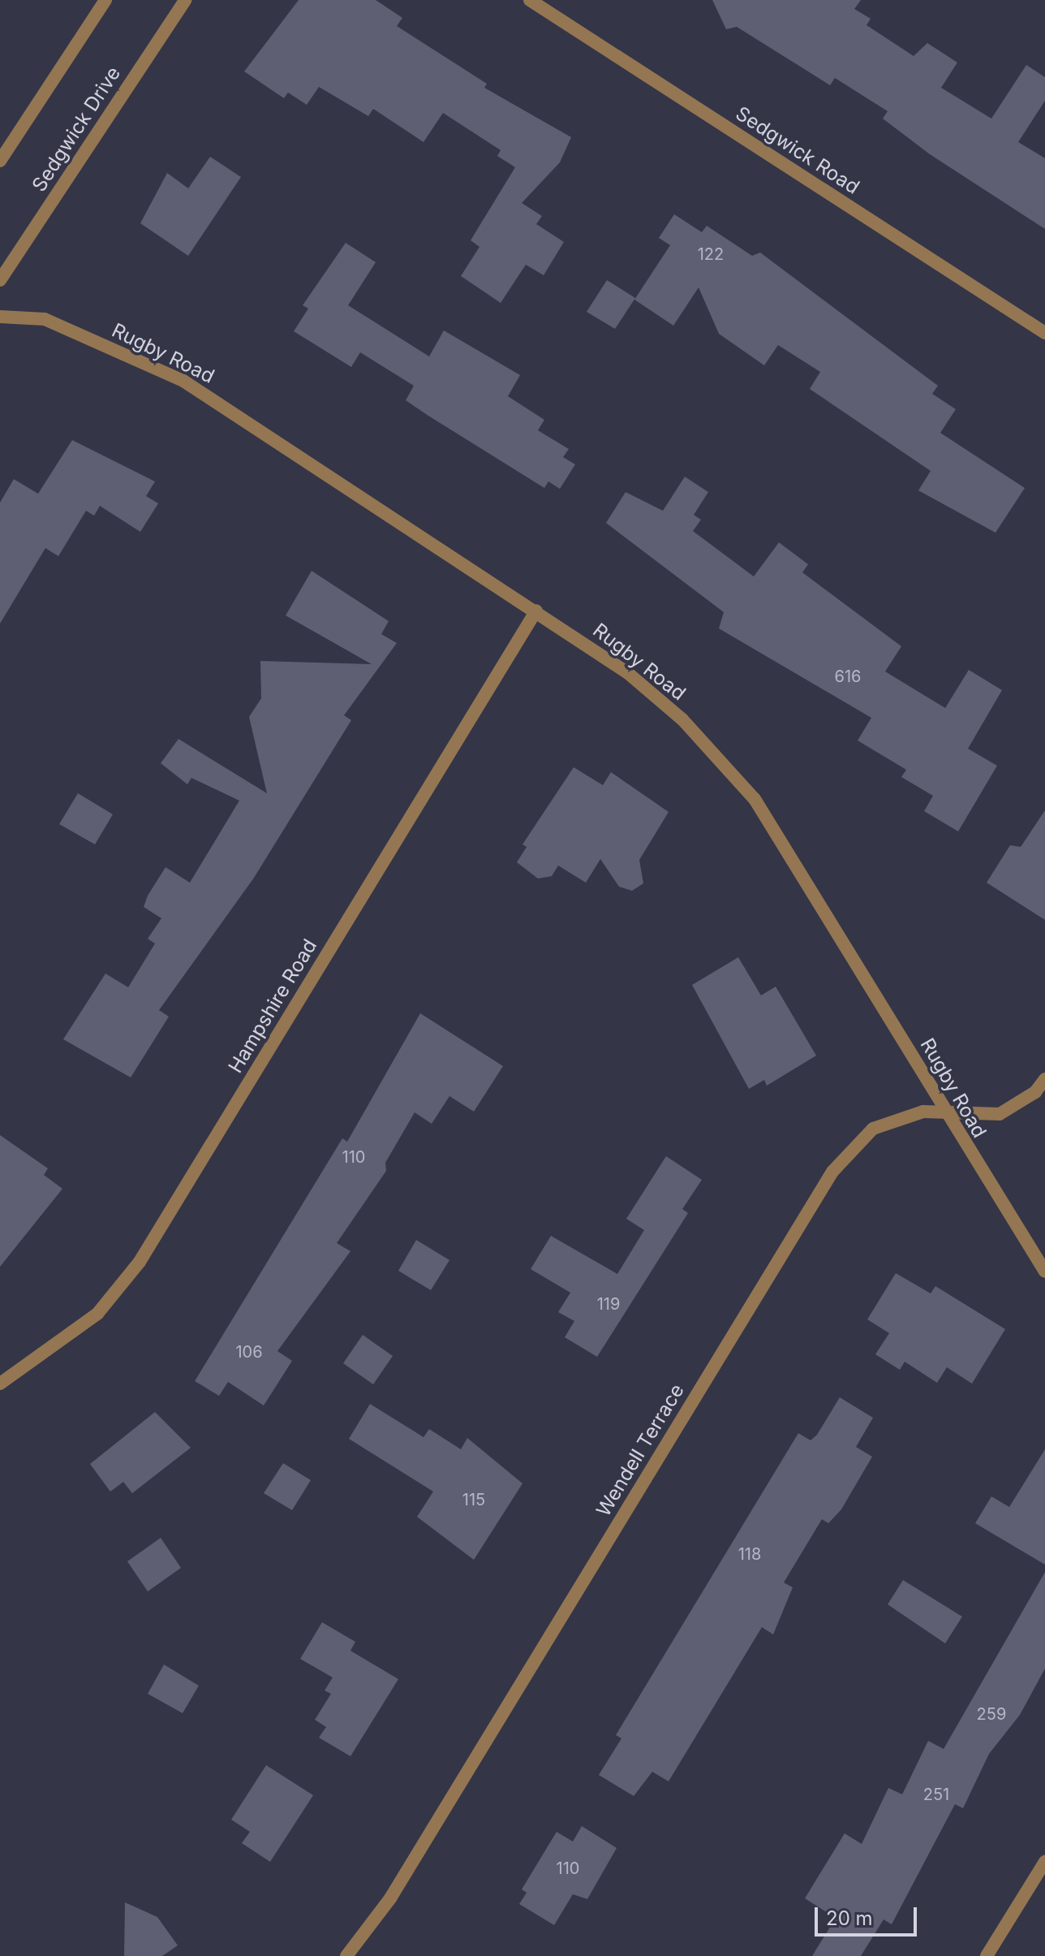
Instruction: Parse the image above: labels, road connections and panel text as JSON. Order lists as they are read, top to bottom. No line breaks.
{"streets":{"street":["Sedgwick Drive","Sedgwick Road","Rugby Road","Hampshire Road","Wendell Terrace"]},"crossings":[["Rugby Road","Hampshire Road"],["Rugby Road","Wendell Terrace"]],"house_numbers":["122","616","110","119","106","115","118","259","251","110"],"scale_bar":"20 m"}
